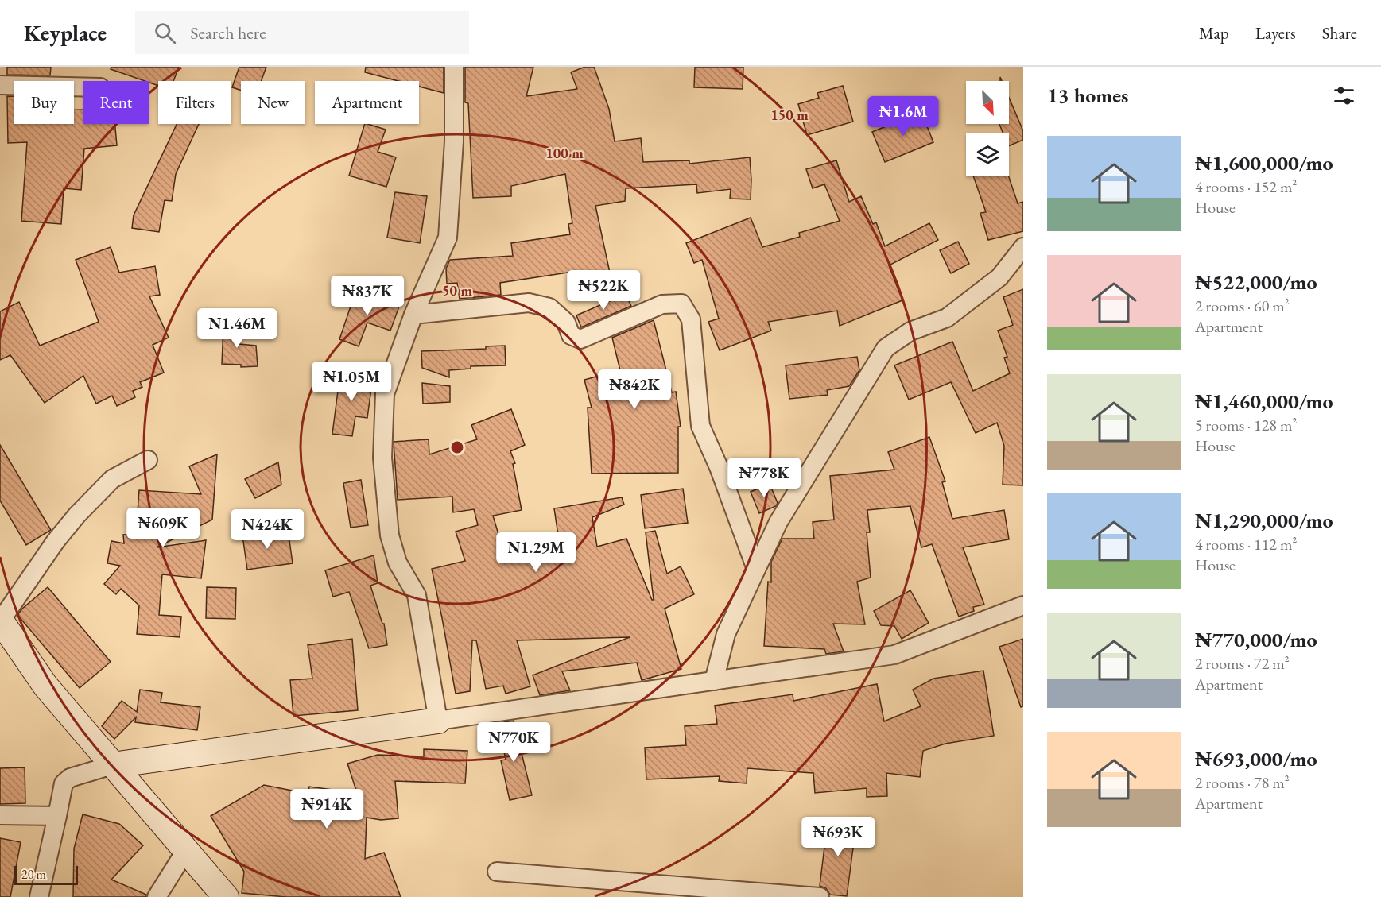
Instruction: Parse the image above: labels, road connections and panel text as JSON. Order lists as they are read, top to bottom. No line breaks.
{"scale_bar":"20 m","north":"bottom right","page":{"header":"Keyplace","search":"Search here","nav":["Map","Layers","Share"],"heading":"13 homes","chip":["Buy","Rent","Filters","New","Apartment"],"price":["₦1.6M","₦522K","₦837K","₦1.46M","₦1.05M","₦842K","₦778K","₦609K","₦424K","₦1.29M","₦770K","₦914K","₦693K"],"list":[{"name":"₦1,600,000/mo","note":"4 rooms · 152 m² · House"},{"name":"₦522,000/mo","note":"2 rooms · 60 m² · Apartment"},{"name":"₦1,460,000/mo","note":"5 rooms · 128 m² · House"},{"name":"₦1,290,000/mo","note":"4 rooms · 112 m² · House"},{"name":"₦770,000/mo","note":"2 rooms · 72 m² · Apartment"},{"name":"₦693,000/mo","note":"2 rooms · 78 m² · Apartment"}],"scale":"20 m"},"rings":["150 m","100 m","50 m"]}
